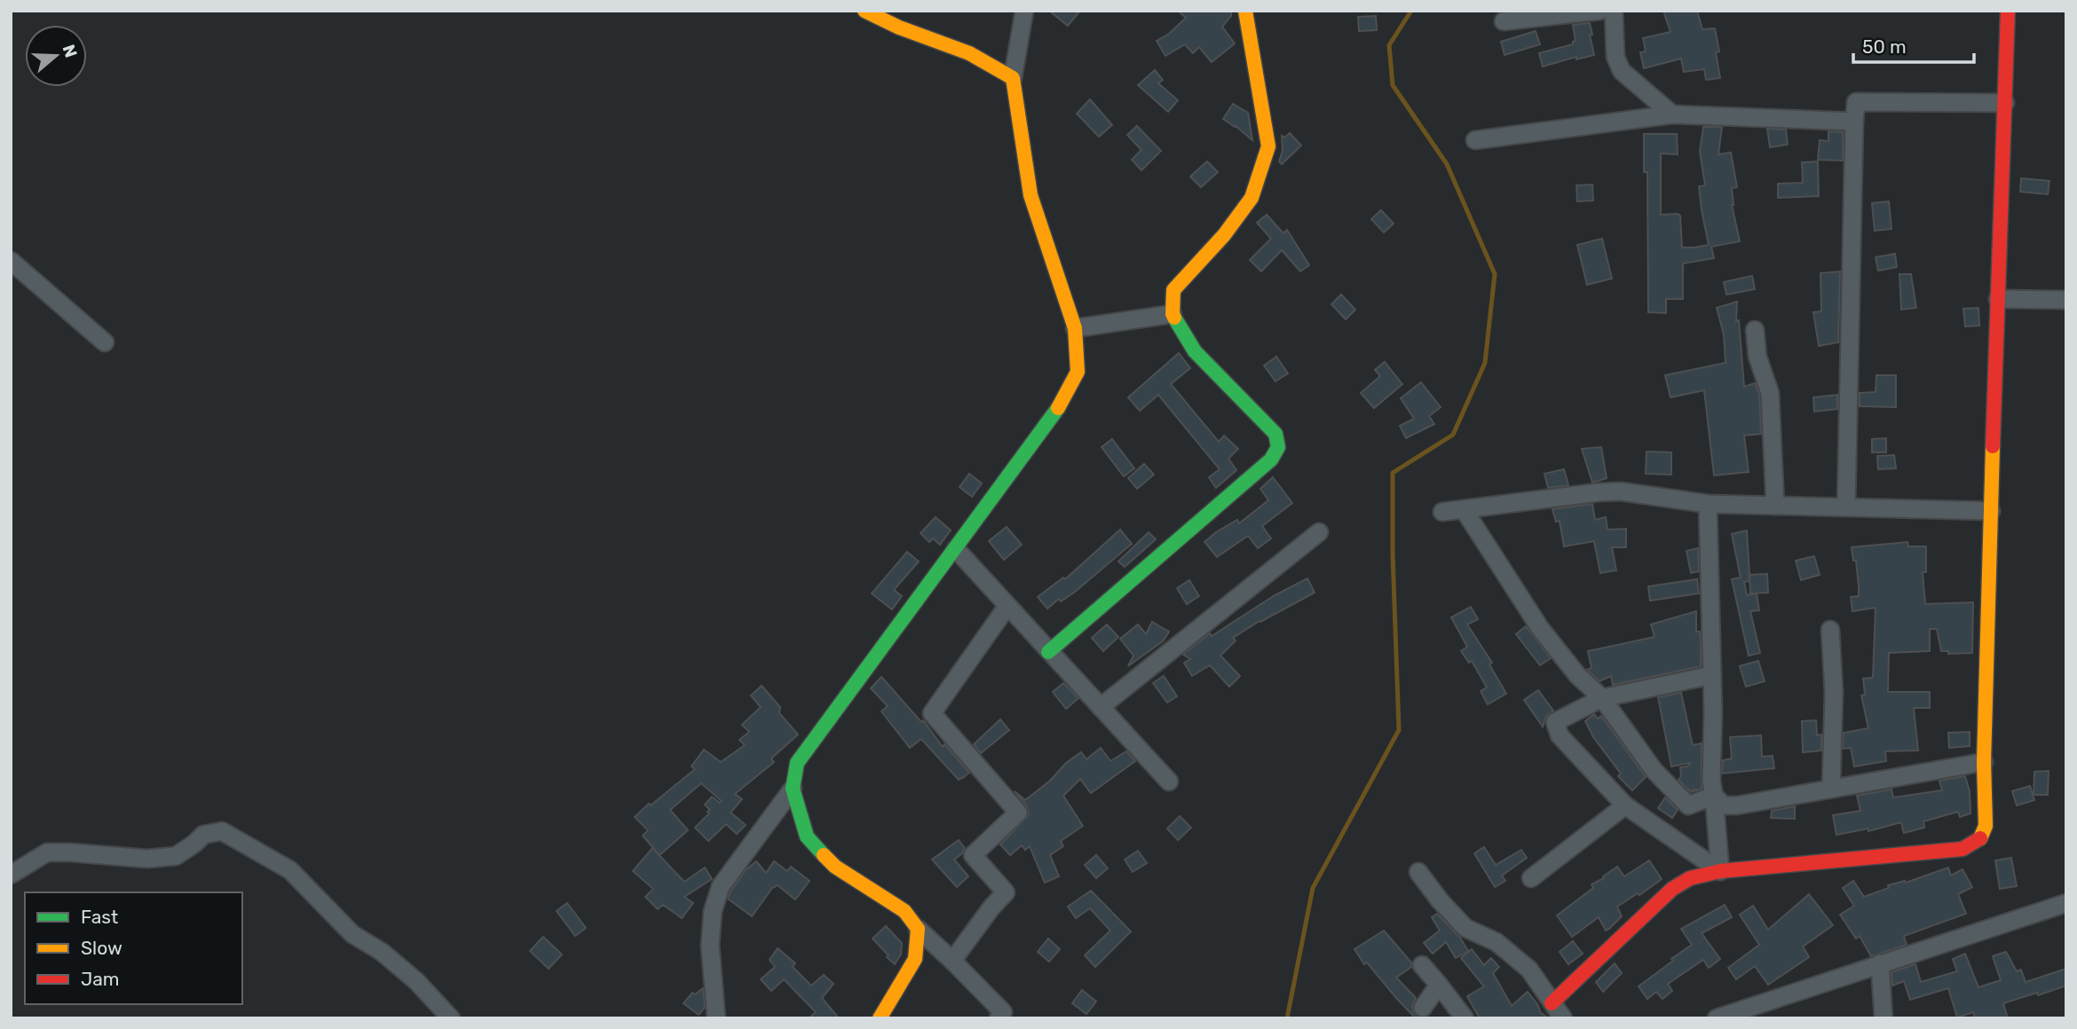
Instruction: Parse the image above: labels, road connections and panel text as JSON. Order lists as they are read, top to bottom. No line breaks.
{"legend":["Fast","Slow","Jam"],"scale_bar":"50 m","north":"right"}
